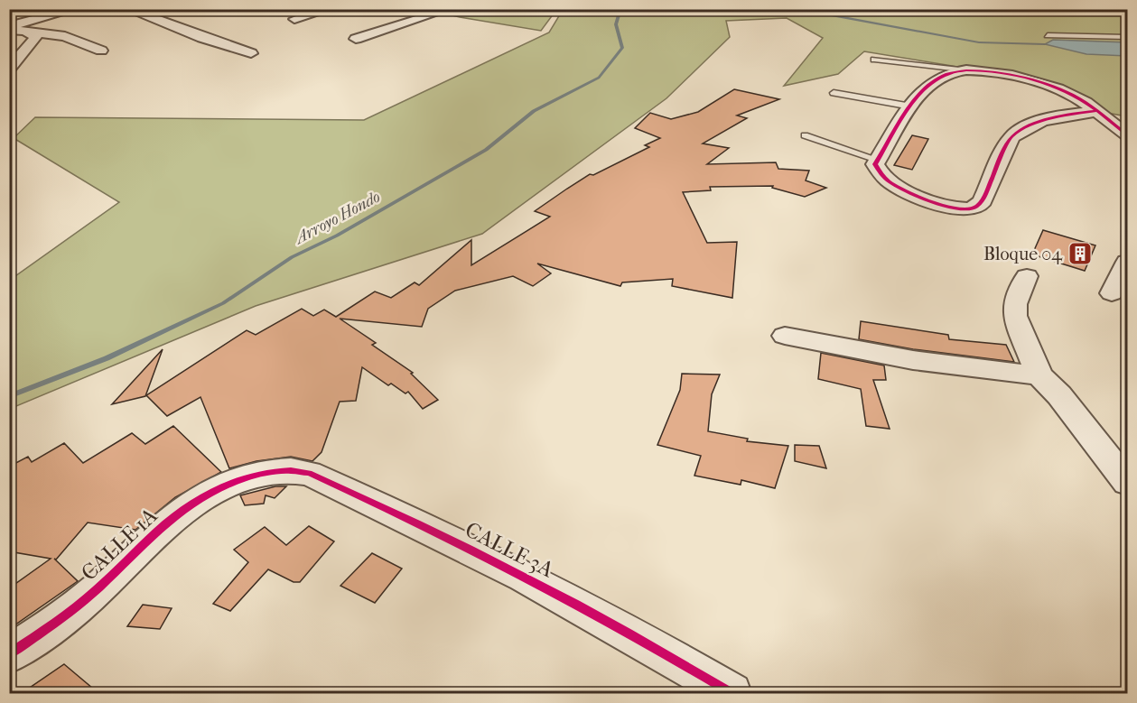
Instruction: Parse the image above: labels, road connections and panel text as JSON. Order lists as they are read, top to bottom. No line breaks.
{"streets":{"street":["CALLE 1A","CALLE 3A"]},"crossings":[["CALLE 1A","CALLE 3A"]],"water":["Arroyo Hondo"],"places":{"building":["Bloque 04"]}}
